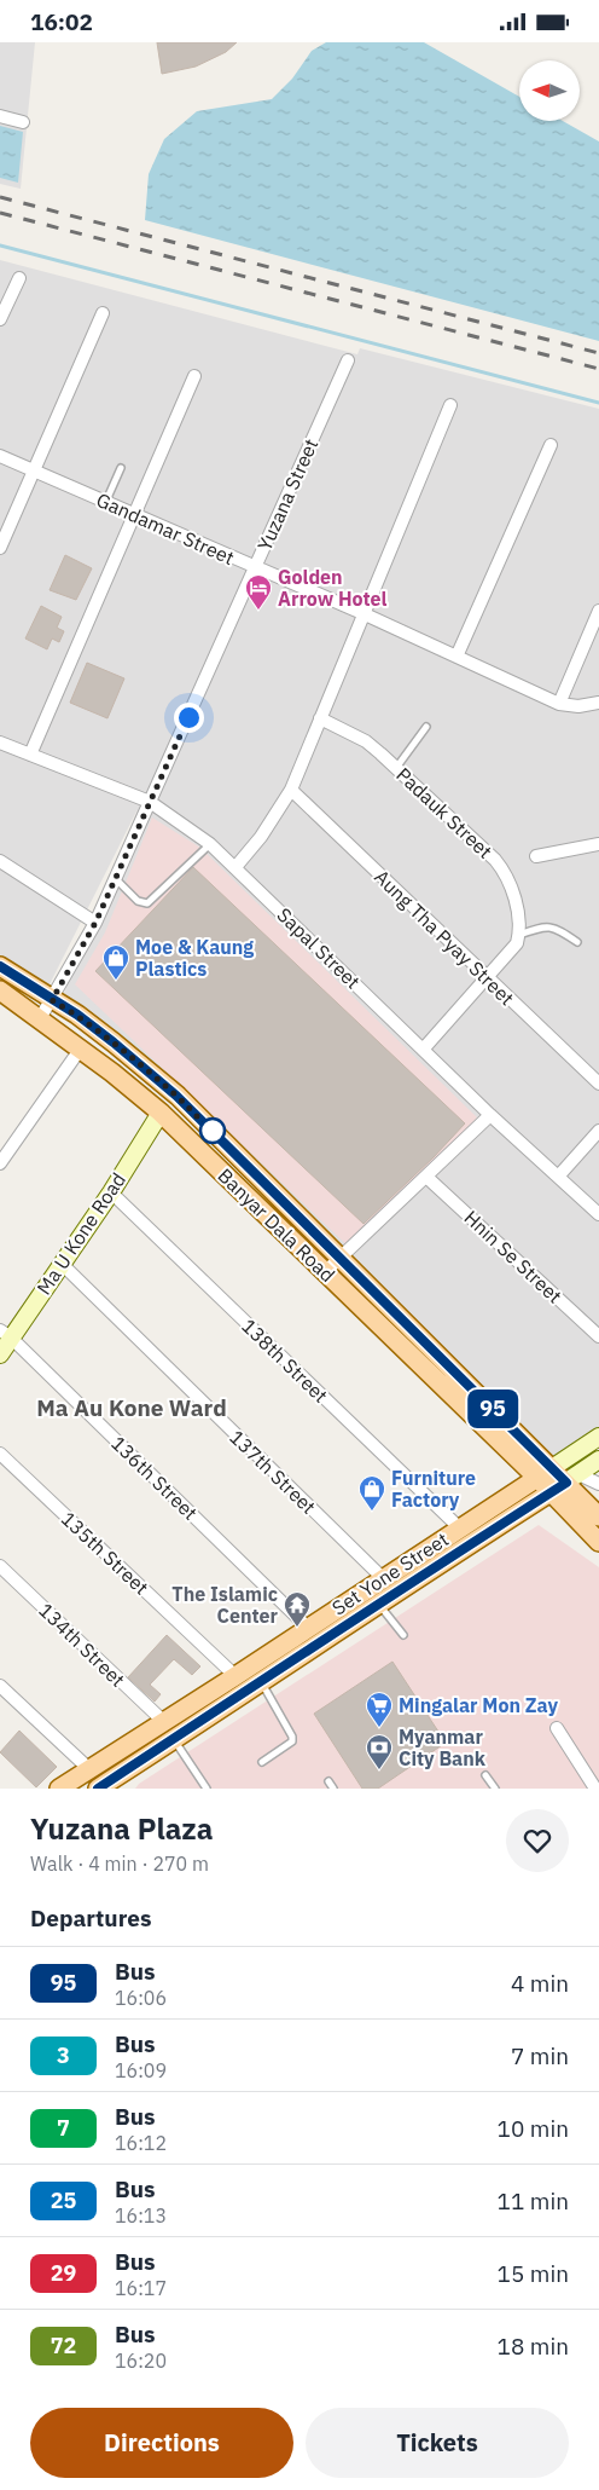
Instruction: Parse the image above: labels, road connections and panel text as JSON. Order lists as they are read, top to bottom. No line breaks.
{"streets":{"main road":["Banyar Dala Road","Set Yone Street"],"street":["Yuzana Street","Gandamar Street","Padauk Street","Aung Tha Pyay Street","Sapal Street","Ma U Kone Road","Hnin Se Street","138th Street","137th Street","136th Street","135th Street","134th Street"]},"crossings":[["Yuzana Street","Gandamar Street"],["Yuzana Street","Sapal Street"],["Yuzana Street","Banyar Dala Road"],["Banyar Dala Road","Ma U Kone Road"],["Banyar Dala Road","Set Yone Street"],["Ma U Kone Road","138th Street"],["Ma U Kone Road","137th Street"],["Ma U Kone Road","136th Street"],["138th Street","Set Yone Street"],["137th Street","Set Yone Street"],["136th Street","Set Yone Street"],["135th Street","Set Yone Street"],["Set Yone Street","134th Street"]],"districts":["Ma Au Kone Ward"],"places":{"hotel":["Golden Arrow Hotel"],"shop":["Moe & Kaung Plastics","Furniture Factory"],"temple":["The Islamic Center"],"supermarket":["Mingalar Mon Zay"],"bank":["Myanmar City Bank"]},"lines":["bus line 95"],"north":"left","page":{"status":"16:02","on_map":"95","heading":[["Yuzana Plaza","Walk · 4 min · 270 m"],"Departures"],"list":[{"mark":"95","name":"Bus","note":"16:06","value":"4 min"},{"mark":"3","name":"Bus","note":"16:09","value":"7 min"},{"mark":"7","name":"Bus","note":"16:12","value":"10 min"},{"mark":"25","name":"Bus","note":"16:13","value":"11 min"},{"mark":"29","name":"Bus","note":"16:17","value":"15 min"},{"mark":"72","name":"Bus","note":"16:20","value":"18 min"}],"buttons":["Directions","Tickets"]}}
